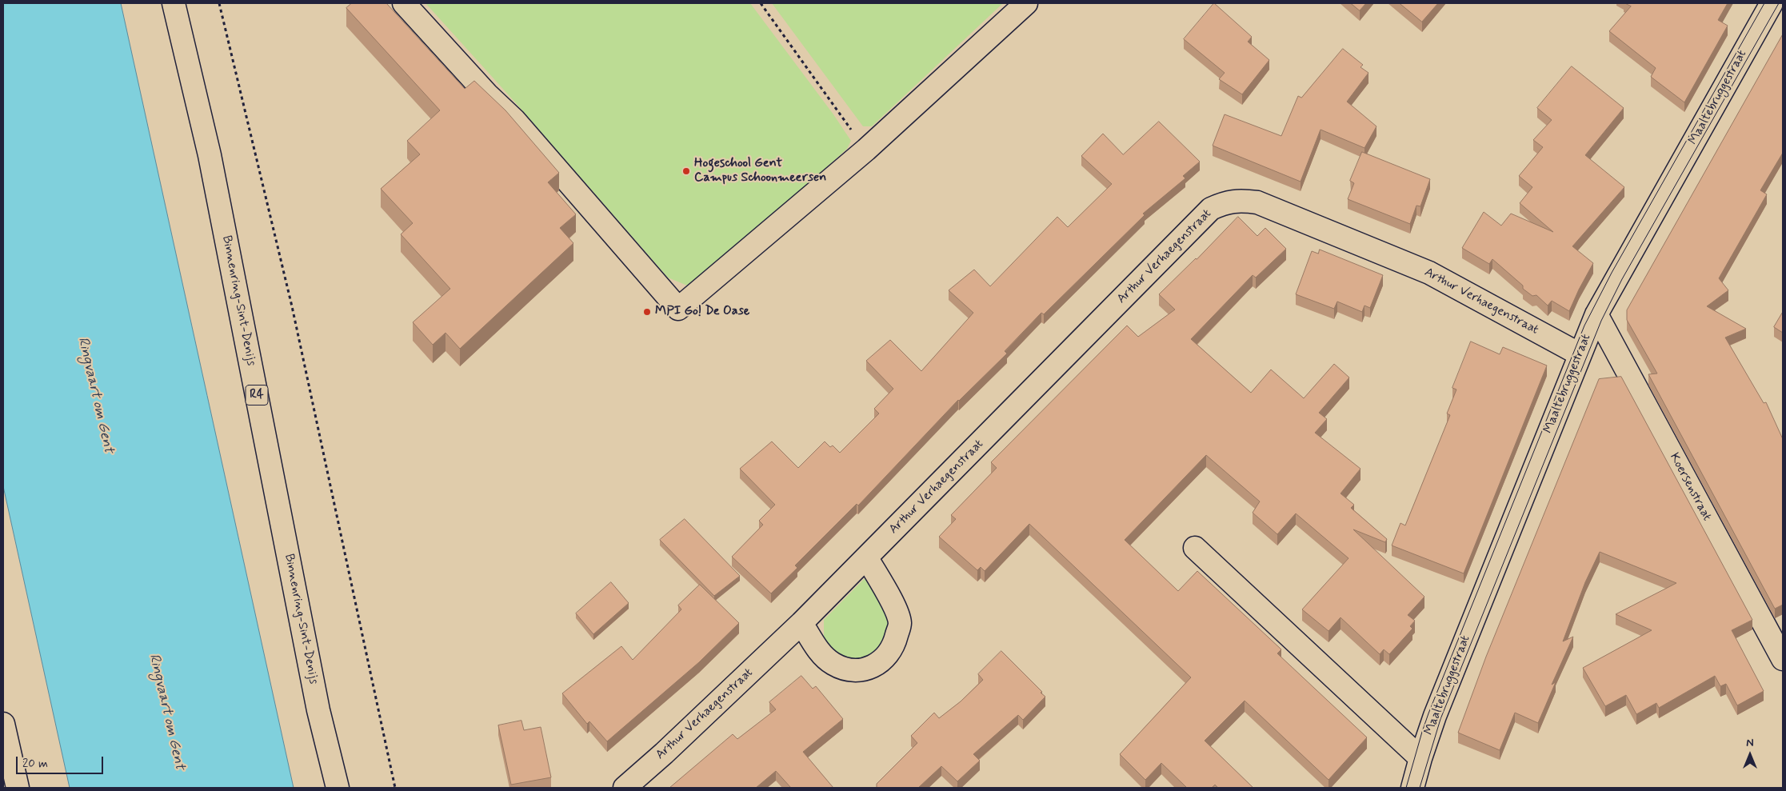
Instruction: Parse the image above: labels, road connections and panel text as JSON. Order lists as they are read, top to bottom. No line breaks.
{"streets":{"main road":["Maaltebruggestraat","Arthur Verhaegenstraat","Binnenring-Sint-Denijs","R4","Koersenstraat"]},"crossings":[["Maaltebruggestraat","Arthur Verhaegenstraat"],["Maaltebruggestraat","Koersenstraat"]],"water":["Ringvaart om Gent"],"places":["Hogeschool Gent Campus Schoonmeersen","MPI Go! De Oase"],"scale_bar":"20 m","north":"top"}
